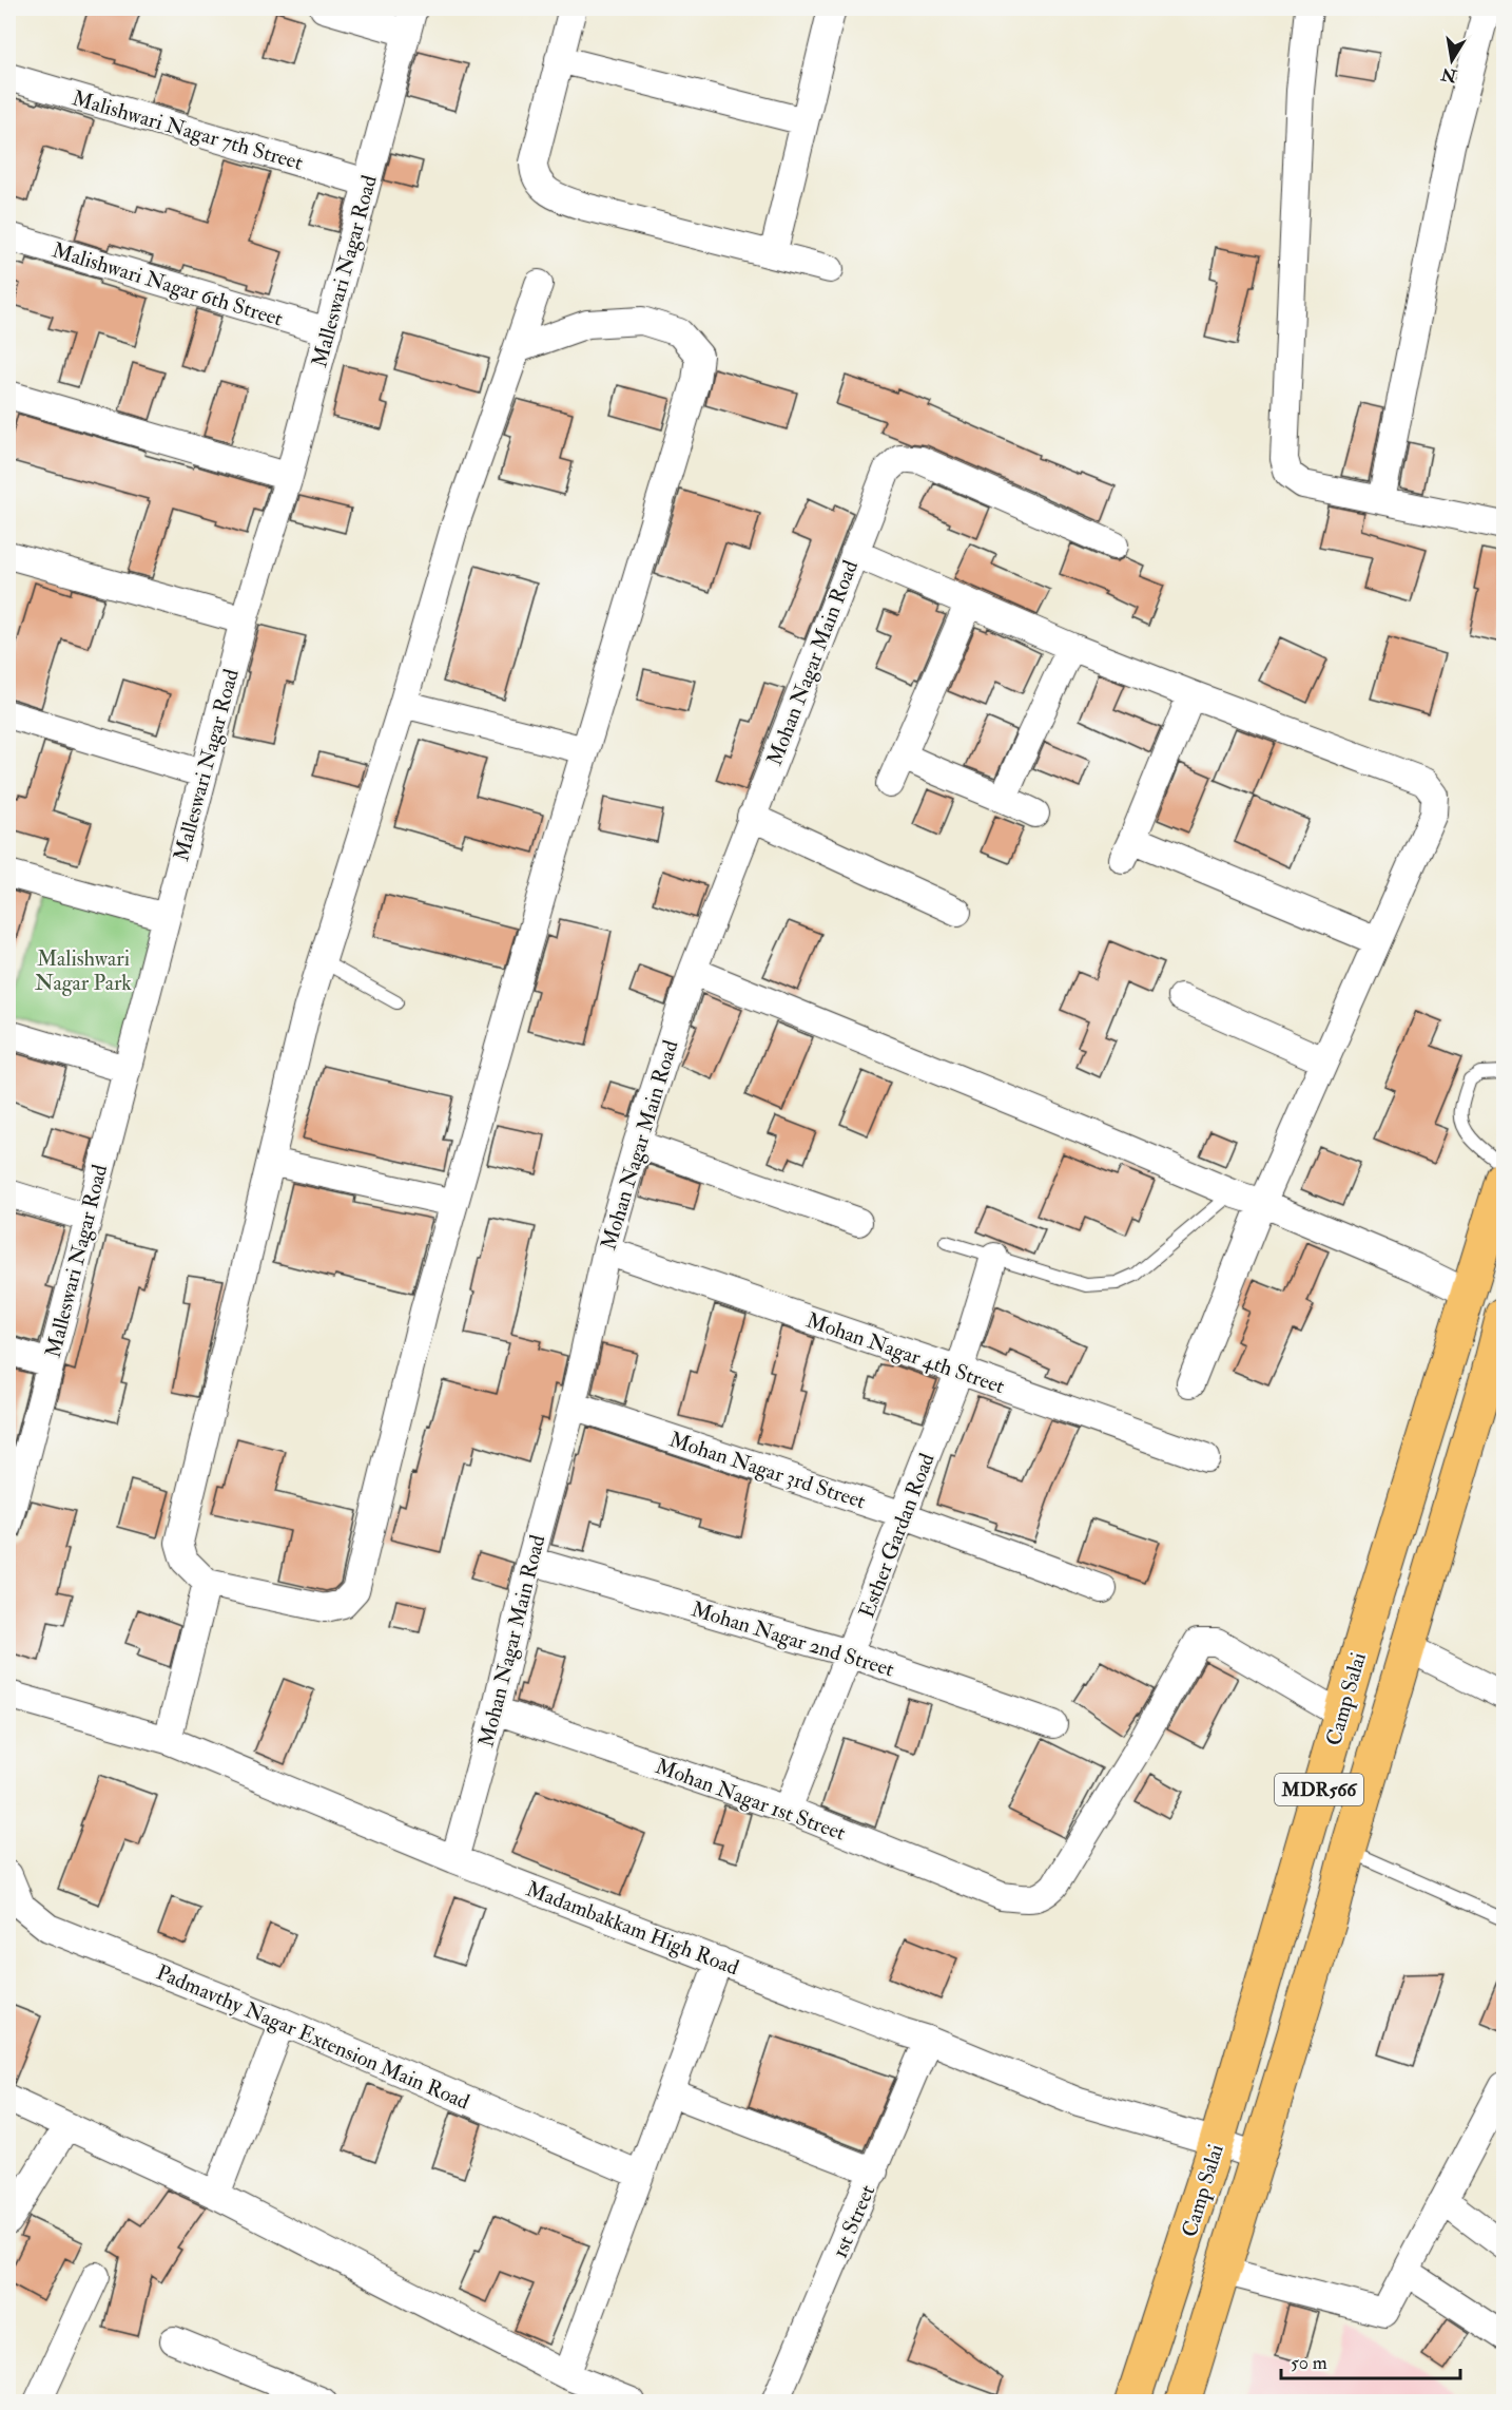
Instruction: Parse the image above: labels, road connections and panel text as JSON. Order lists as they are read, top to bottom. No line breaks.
{"streets":{"main road":["Camp Salai","MDR566"],"street":["Malishwari Nagar 7th Street","Malleswari Nagar Road","Malishwari Nagar 6th Street","Mohan Nagar Main Road","Mohan Nagar 4th Street","Mohan Nagar 3rd Street","Esther Gardan Road","Mohan Nagar 2nd Street","Mohan Nagar 1st Street","Madambakkam High Road","Padmavthy Nagar Extension Main Road","1st Street"]},"crossings":[["Malishwari Nagar 7th Street","Malleswari Nagar Road"],["Malleswari Nagar Road","Malishwari Nagar 6th Street"],["Mohan Nagar Main Road","Mohan Nagar 4th Street"],["Mohan Nagar Main Road","Mohan Nagar 3rd Street"],["Mohan Nagar Main Road","Mohan Nagar 2nd Street"],["Mohan Nagar Main Road","Mohan Nagar 1st Street"],["Mohan Nagar Main Road","Madambakkam High Road"],["Mohan Nagar 4th Street","Esther Gardan Road"],["Mohan Nagar 3rd Street","Esther Gardan Road"],["Esther Gardan Road","Mohan Nagar 2nd Street"],["Esther Gardan Road","Mohan Nagar 1st Street"],["Camp Salai","Mohan Nagar 1st Street"],["Camp Salai","Madambakkam High Road"],["Madambakkam High Road","1st Street"]],"parks":["Malishwari Nagar Park"],"scale_bar":"50 m","north":"bottom"}
